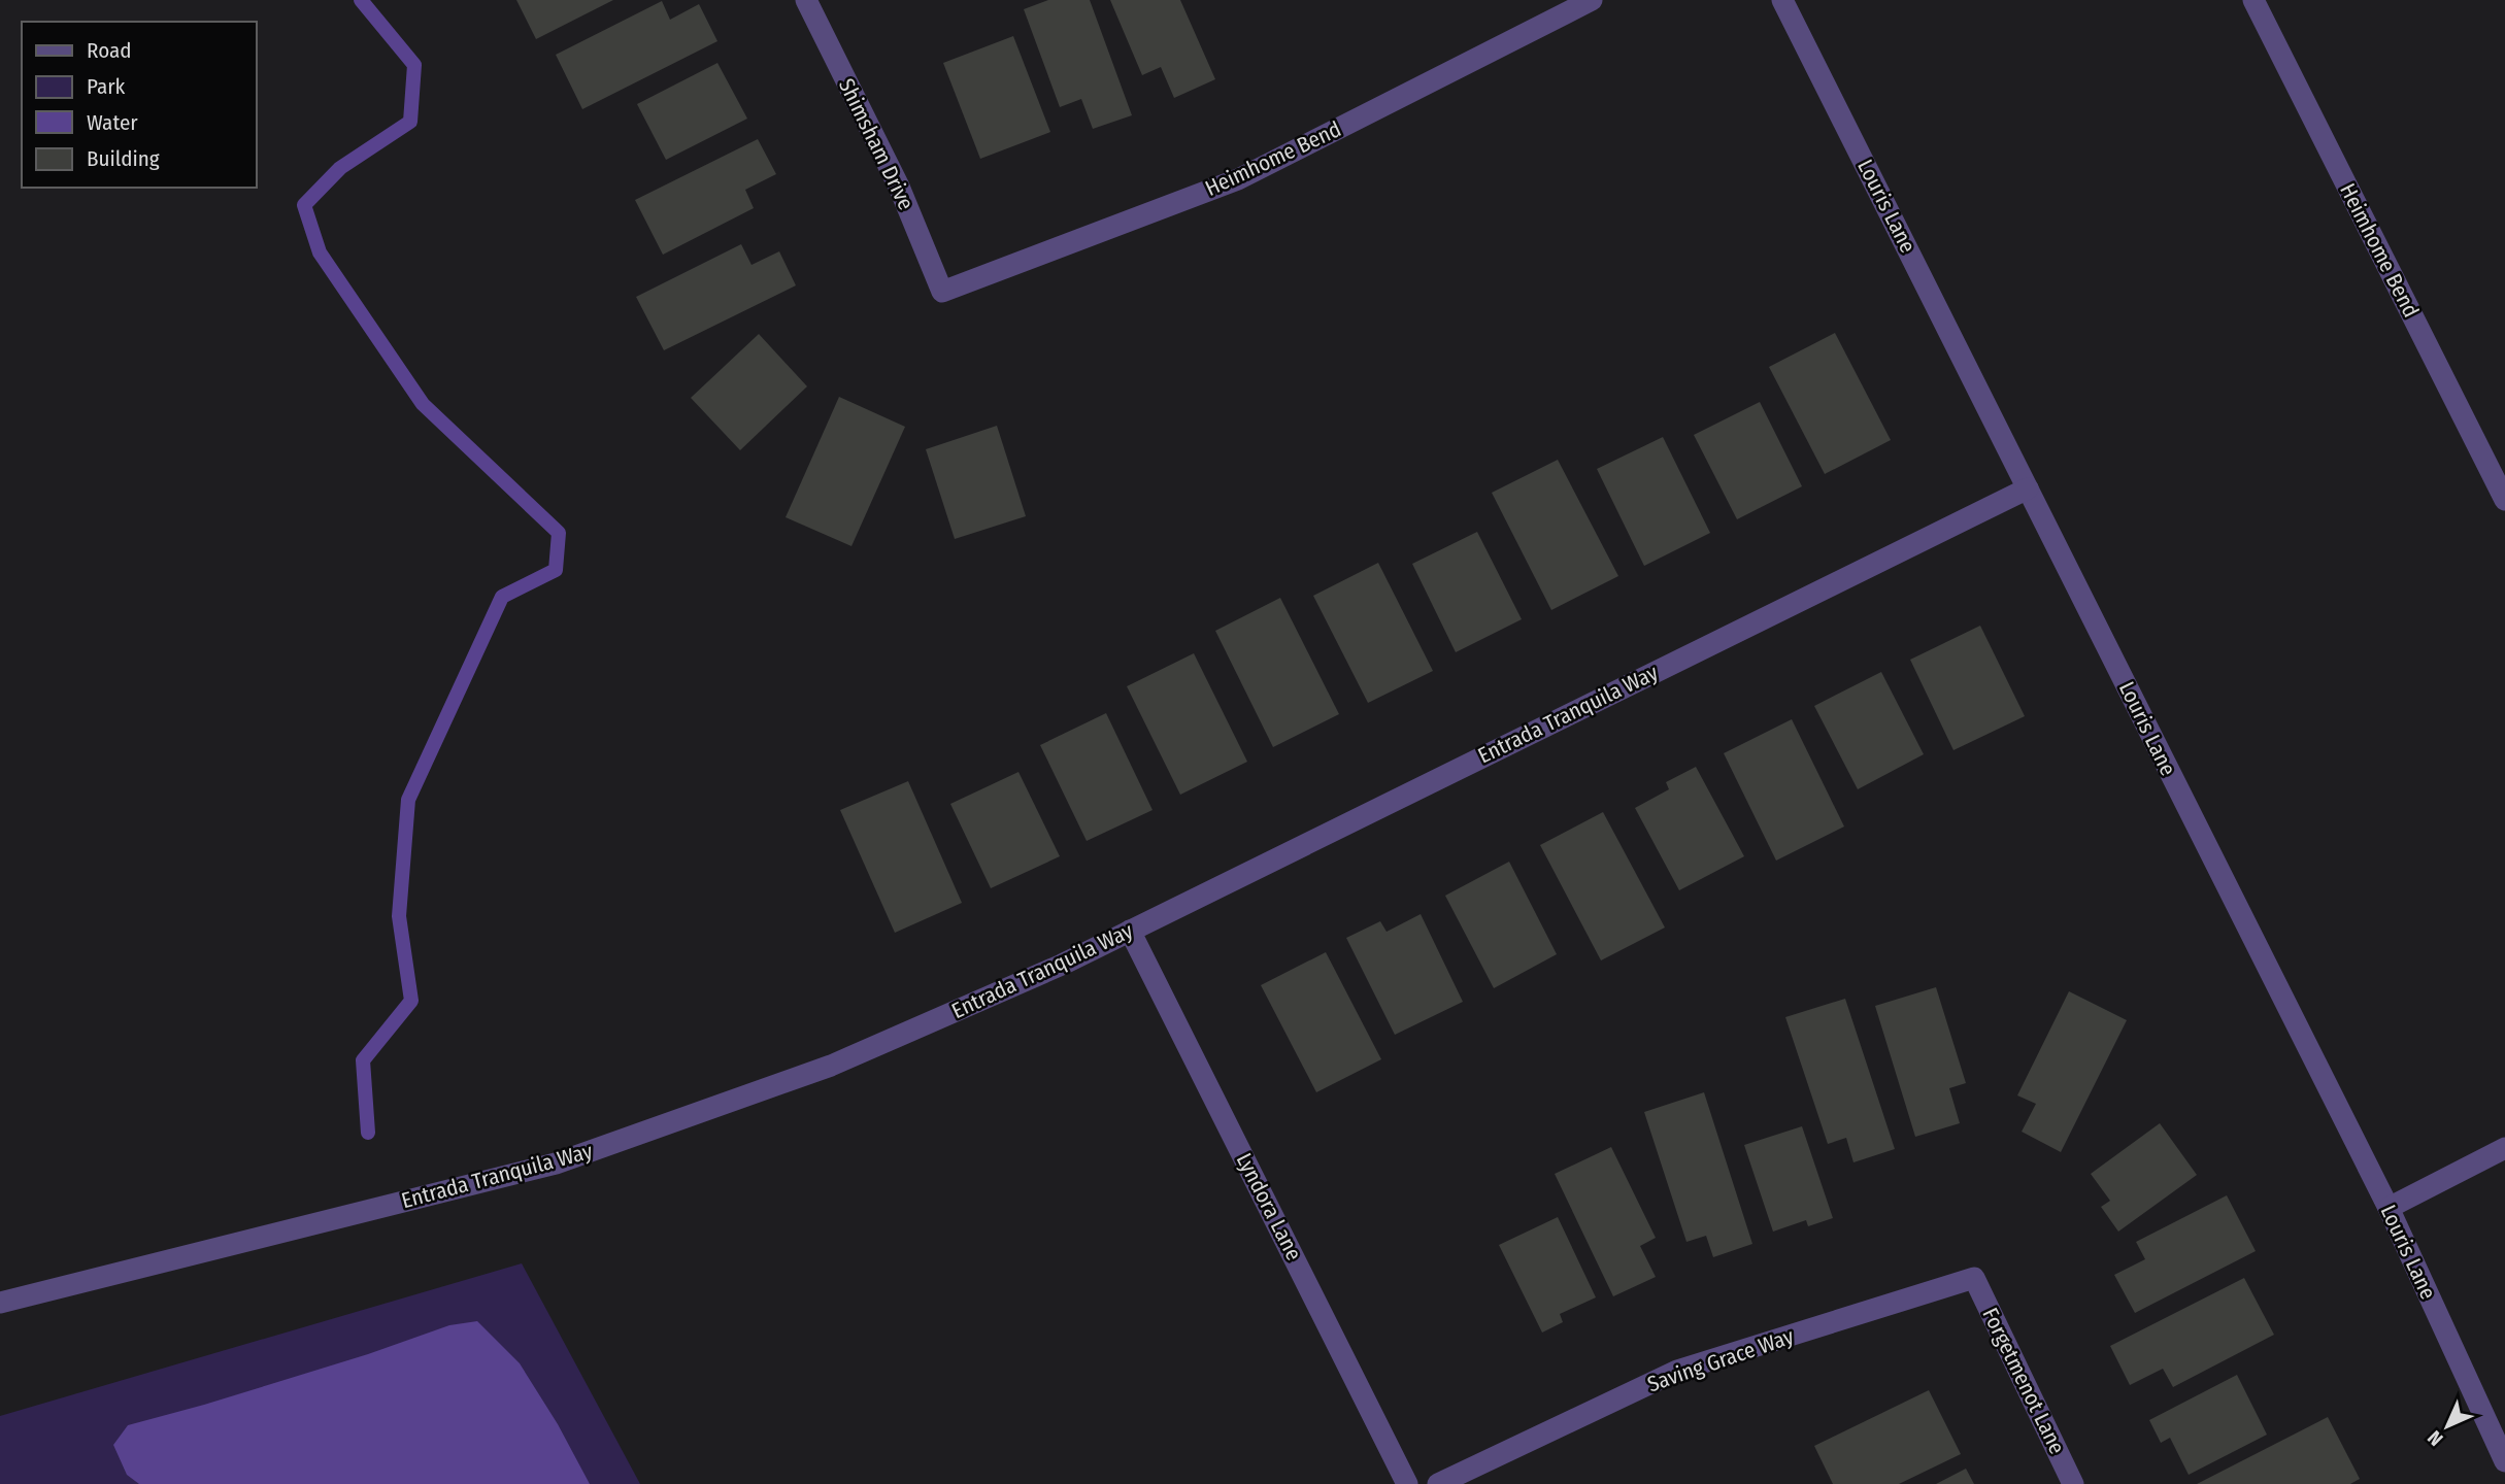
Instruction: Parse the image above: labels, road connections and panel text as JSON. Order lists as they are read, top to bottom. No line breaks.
{"streets":{"street":["Shimsham Drive","Heimhome Bend","Louris Lane","Entrada Tranquila Way","Lyndora Lane","Saving Grace Way","Forgetmenot Lane"]},"crossings":[["Shimsham Drive","Heimhome Bend"],["Louris Lane","Entrada Tranquila Way"],["Entrada Tranquila Way","Lyndora Lane"],["Saving Grace Way","Forgetmenot Lane"]],"legend":["Road","Park","Water","Building"],"north":"bottom left"}
